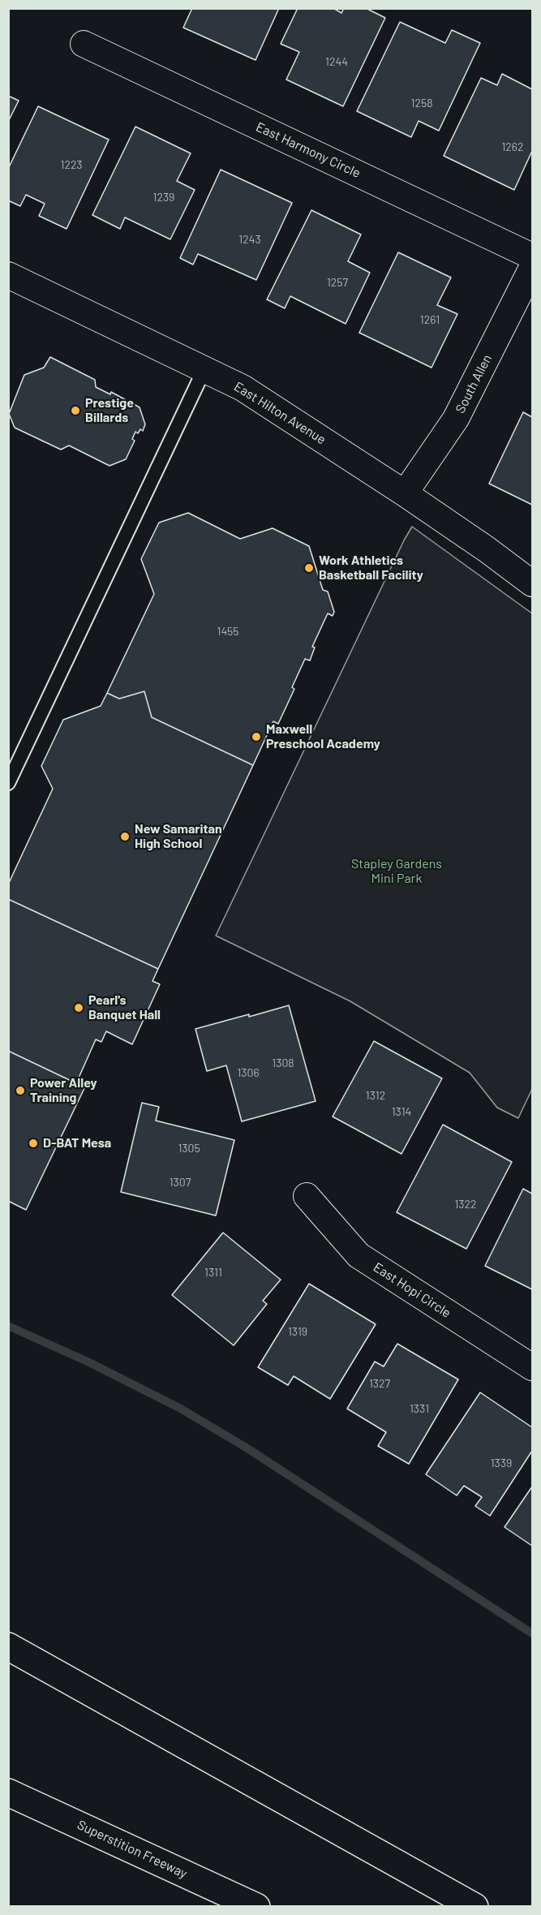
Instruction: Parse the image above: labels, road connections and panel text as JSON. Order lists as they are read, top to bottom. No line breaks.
{"streets":{"highway":["Superstition Freeway"],"street":["East Harmony Circle","South Allen","East Hilton Avenue","East Hopi Circle"]},"crossings":[["South Allen","East Hilton Avenue"]],"parks":["Stapley Gardens Mini Park"],"places":["Prestige Billards","Work Athletics Basketball Facility","Maxwell Preschool Academy","New Samaritan High School","Pearl's Banquet Hall","Power Alley Training","D-BAT Mesa"],"house_numbers":["1244","1258","1262","1223","1239","1243","1257","1261","1455","1308","1306","1312","1314","1305","1307","1322","1311","1319","1327","1331","1339"]}
